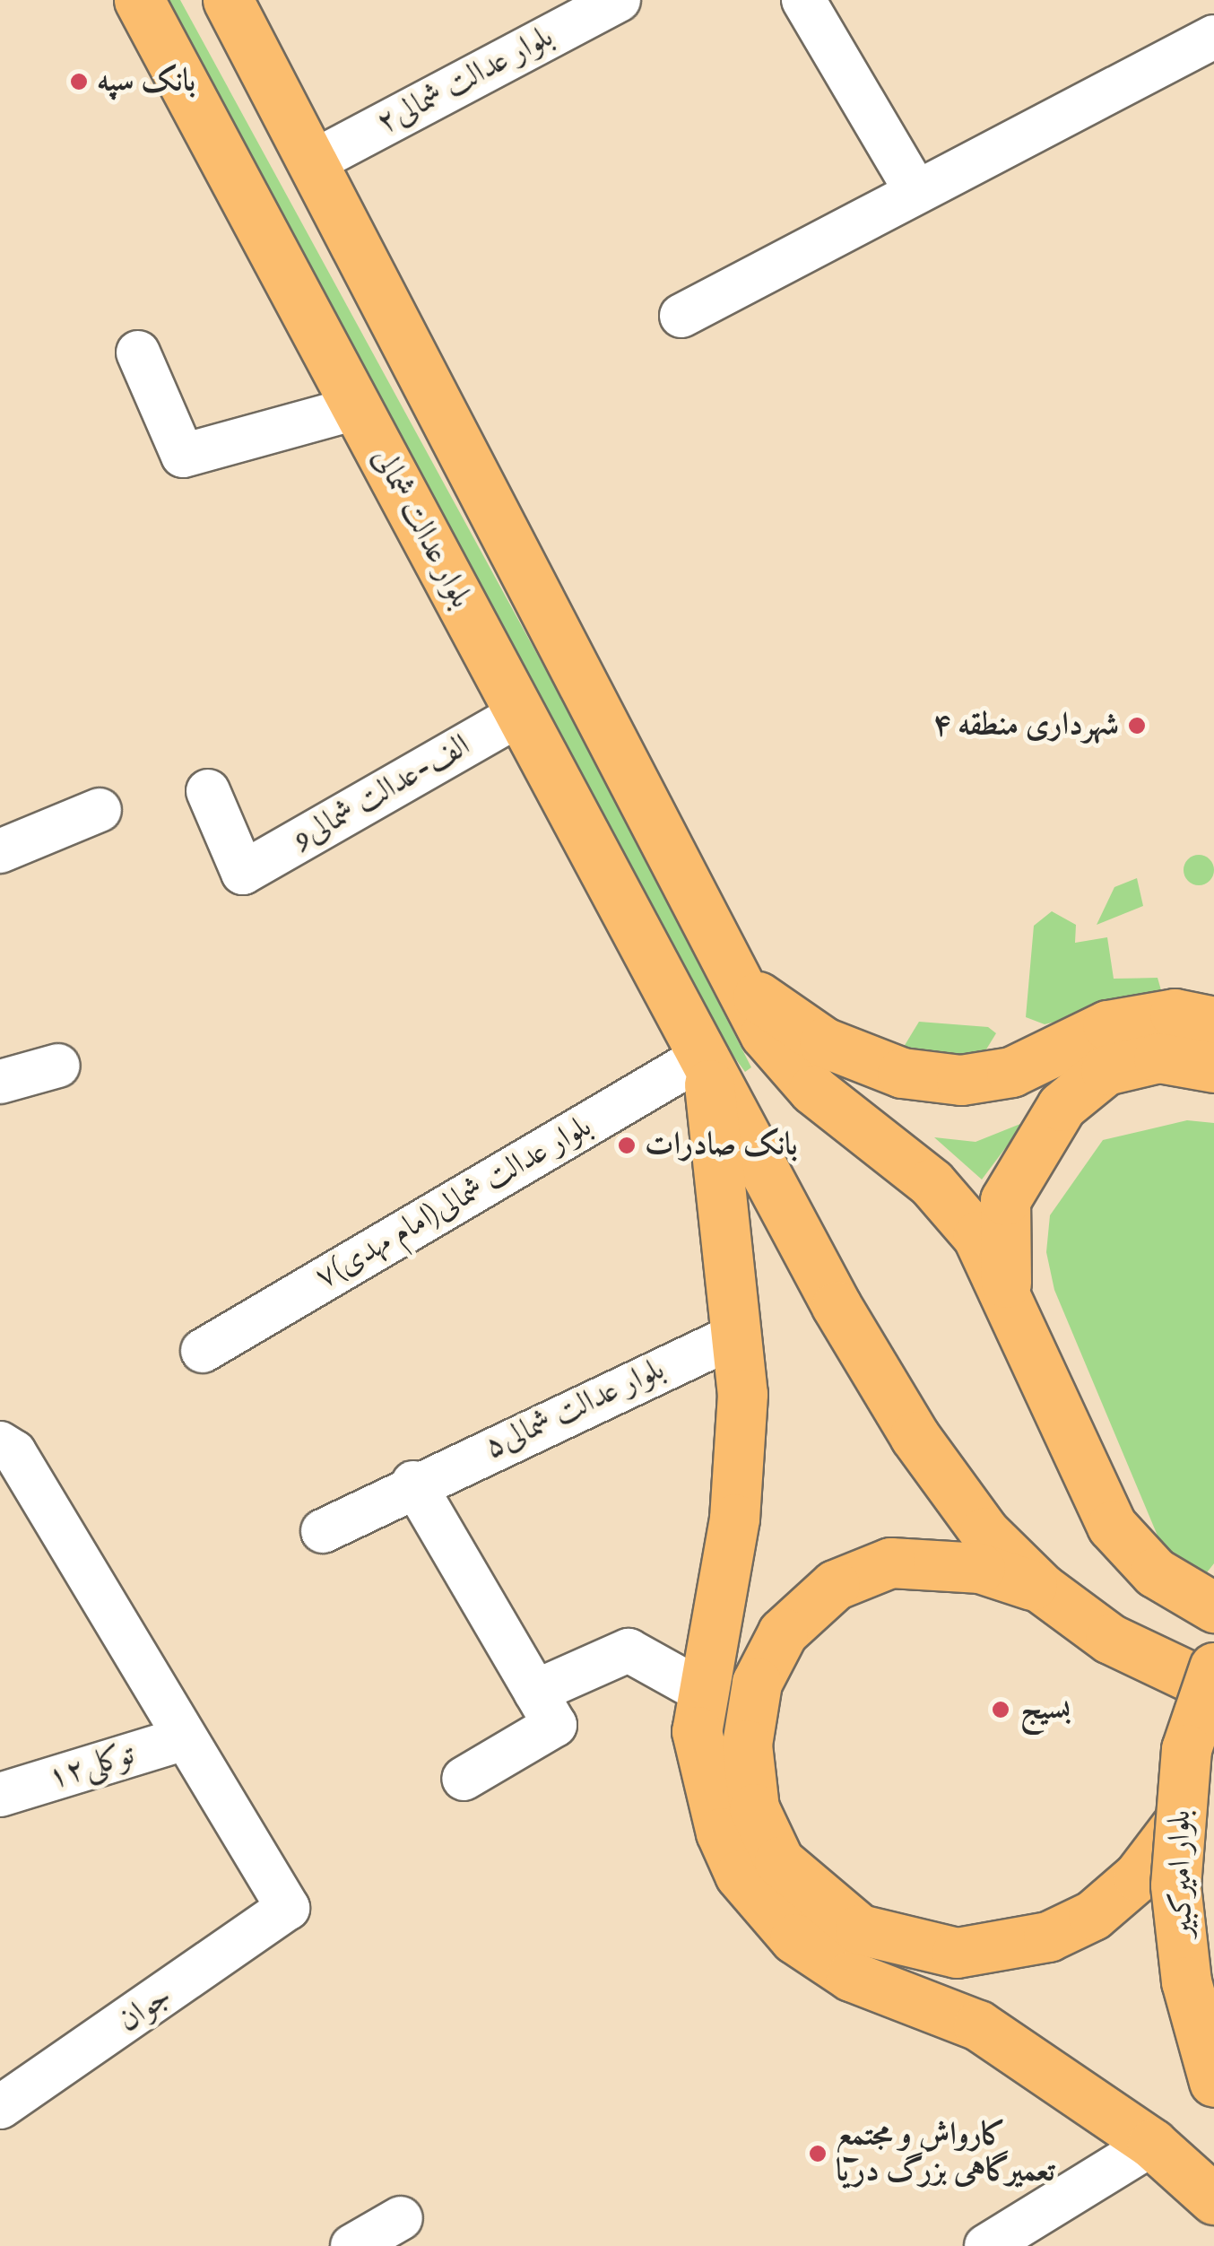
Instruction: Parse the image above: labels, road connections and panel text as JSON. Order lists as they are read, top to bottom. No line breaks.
{"streets":{"main road":["بلوار عدالت شمالی","بلوار امیرکبیر"],"street":["بلوار عدالت شمالی۲","9الف-عدالت شمالی","۷بلوار عدالت شمالی(امام مهدی)","بلوار عدالت شمالی۵","توکلی۱۲","جوان"]},"crossings":[["بلوار عدالت شمالی","9الف-عدالت شمالی"],["بلوار عدالت شمالی","۷بلوار عدالت شمالی(امام مهدی)"],["توکلی۱۲","جوان"]],"places":["بانک سپه","شهرداری منطقه ۴","بانک صادرات","بسیج","کارواش و مجتمع تعمیرگاهی بزرگ دریا"]}
